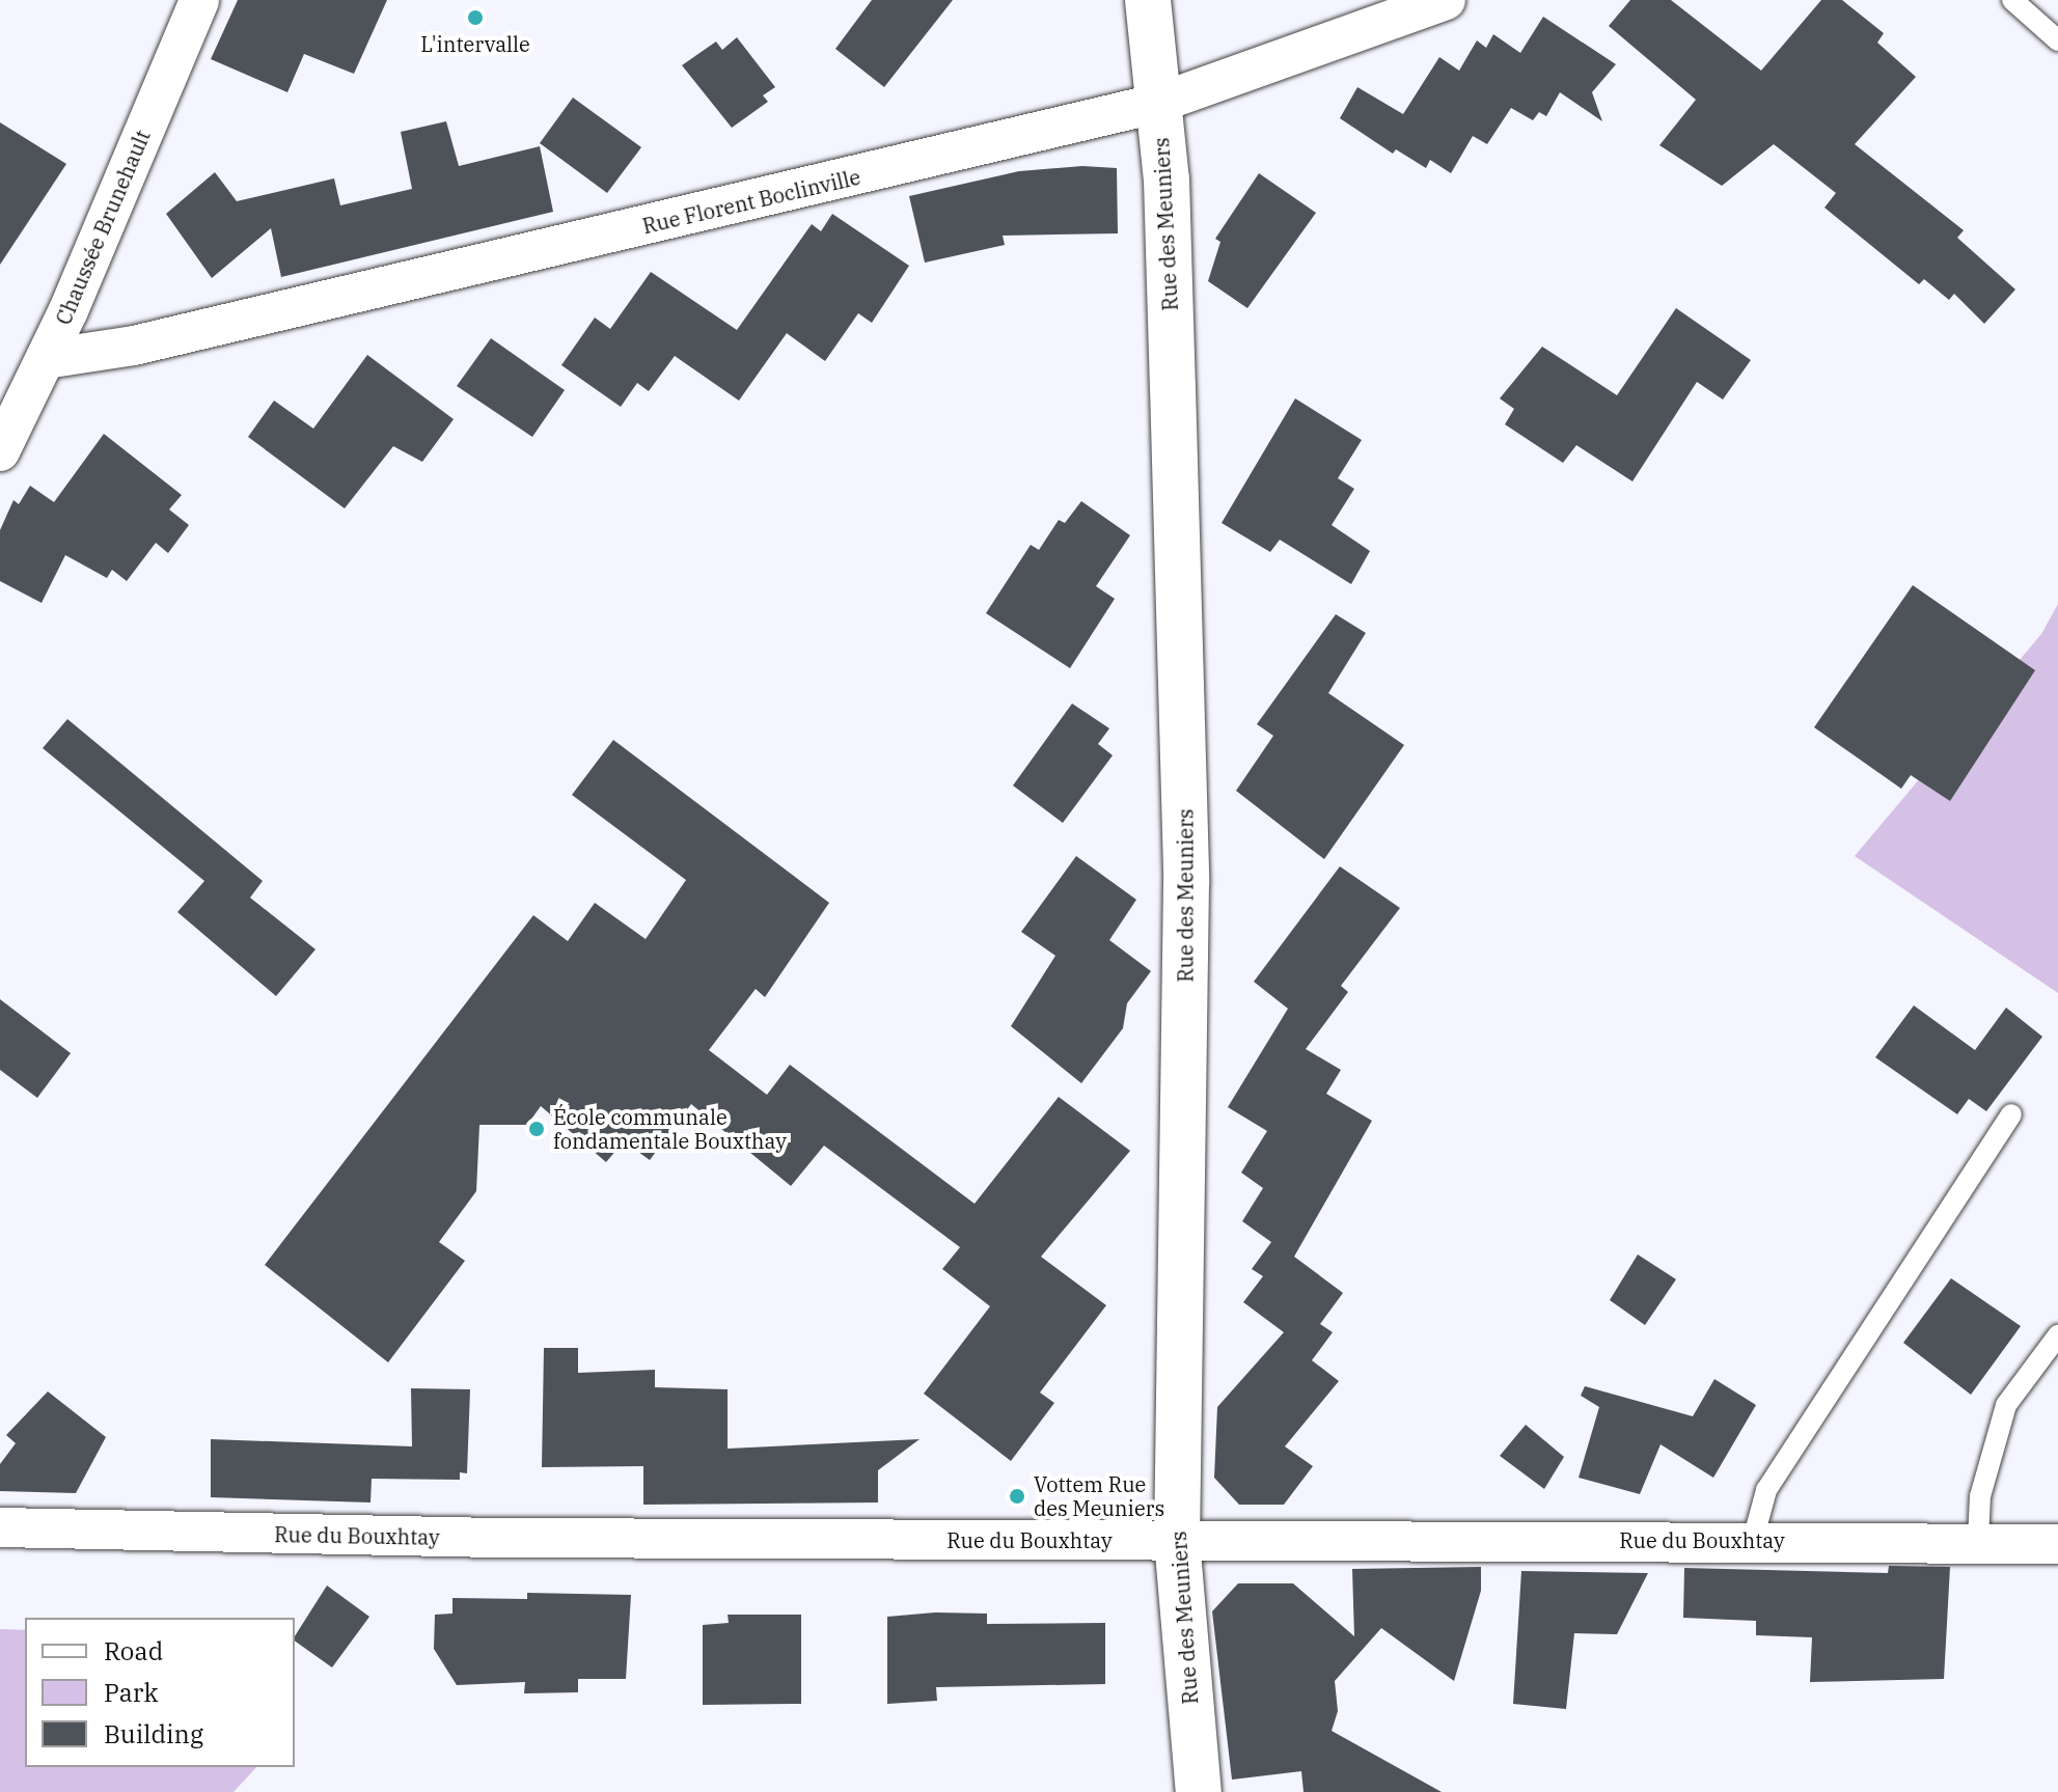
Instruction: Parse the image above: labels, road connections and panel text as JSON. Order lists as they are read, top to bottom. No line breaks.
{"streets":{"street":["Rue Florent Boclinville","Rue des Meuniers","Chaussée Brunehault","Rue du Bouxhtay"]},"crossings":[["Rue Florent Boclinville","Rue des Meuniers"],["Rue Florent Boclinville","Chaussée Brunehault"],["Rue des Meuniers","Rue du Bouxhtay"]],"places":["L'intervalle","École communale fondamentale Bouxthay","Vottem Rue des Meuniers"],"legend":["Road","Park","Building"]}
